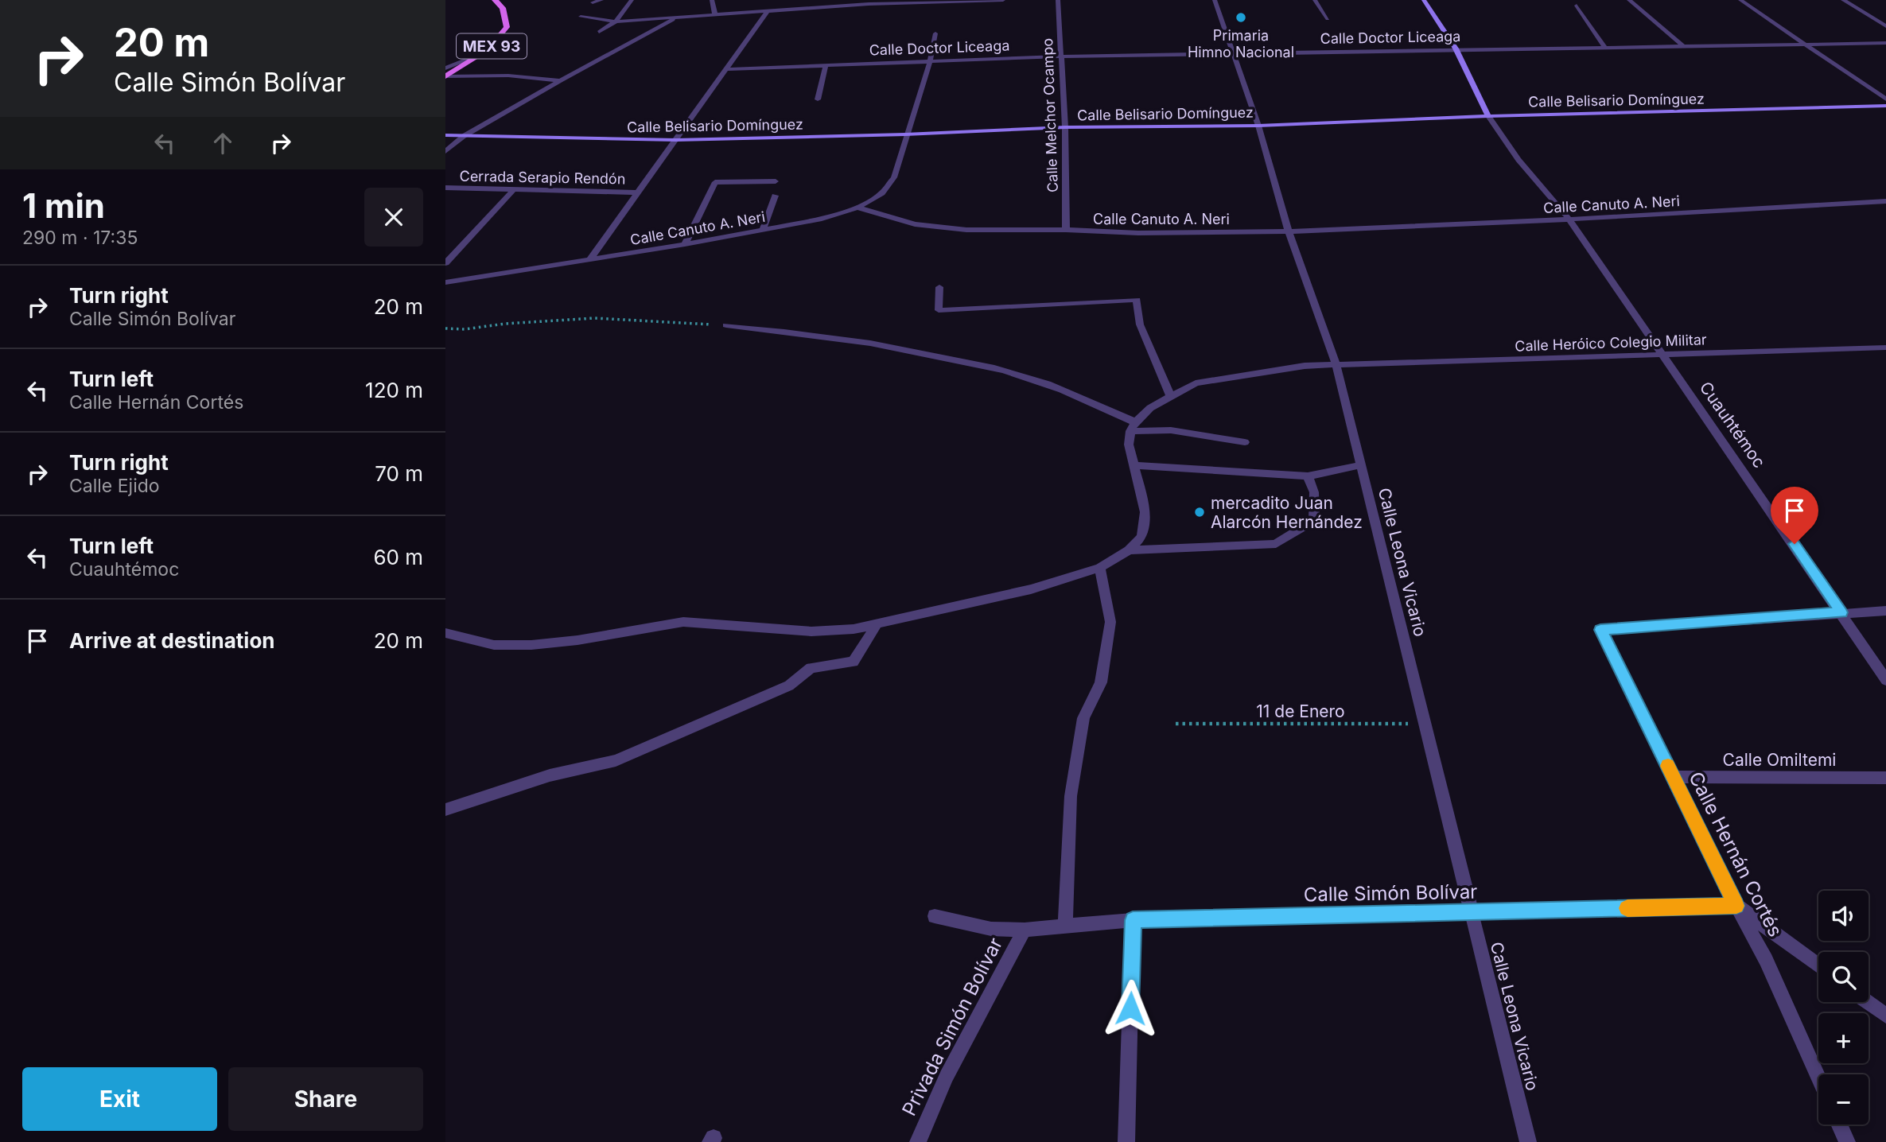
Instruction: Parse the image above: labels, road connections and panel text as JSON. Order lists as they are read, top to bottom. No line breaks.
{"streets":{"main road":["MEX 93"],"street":["Calle Doctor Liceaga","Calle Belisario Domínguez","Calle Melchor Ocampo","Cerrada Serapio Rendón","Calle Canuto A. Neri","Calle Heróico Colegio Militar","Cuauhtémoc","Calle Leona Vicario","Calle Omiltemi","Calle Hernán Cortés","Calle Simón Bolívar","Privada Simón Bolívar"],"path":["11 de Enero"]},"crossings":[["Calle Doctor Liceaga","Calle Melchor Ocampo"],["Calle Doctor Liceaga","Calle Leona Vicario"],["Calle Belisario Domínguez","Calle Melchor Ocampo"],["Calle Belisario Domínguez","Cuauhtémoc"],["Calle Belisario Domínguez","Calle Leona Vicario"],["Calle Melchor Ocampo","Calle Canuto A. Neri"],["Calle Canuto A. Neri","Cuauhtémoc"],["Calle Canuto A. Neri","Calle Leona Vicario"],["Calle Heróico Colegio Militar","Cuauhtémoc"],["Calle Heróico Colegio Militar","Calle Leona Vicario"],["Cuauhtémoc","Calle Hernán Cortés"],["Calle Leona Vicario","11 de Enero"],["Calle Leona Vicario","Calle Simón Bolívar"],["Calle Omiltemi","Calle Hernán Cortés"],["Calle Hernán Cortés","Calle Simón Bolívar"],["Calle Simón Bolívar","Privada Simón Bolívar"]],"places":["Primaria Himno Nacional","mercadito Juan Alarcón Hernández"],"page":{"turn":["20 m","Calle Simón Bolívar"],"heading":["1 min","290 m · 17:35"],"list":[{"name":"Turn right","note":"Calle Simón Bolívar","value":"20 m"},{"name":"Turn left","note":"Calle Hernán Cortés","value":"120 m"},{"name":"Turn right","note":"Calle Ejido","value":"70 m"},{"name":"Turn left","note":"Cuauhtémoc","value":"60 m"},{"name":"Arrive at destination","value":"20 m"}],"map_buttons":["+","−"],"buttons":["Exit","Share"]}}
